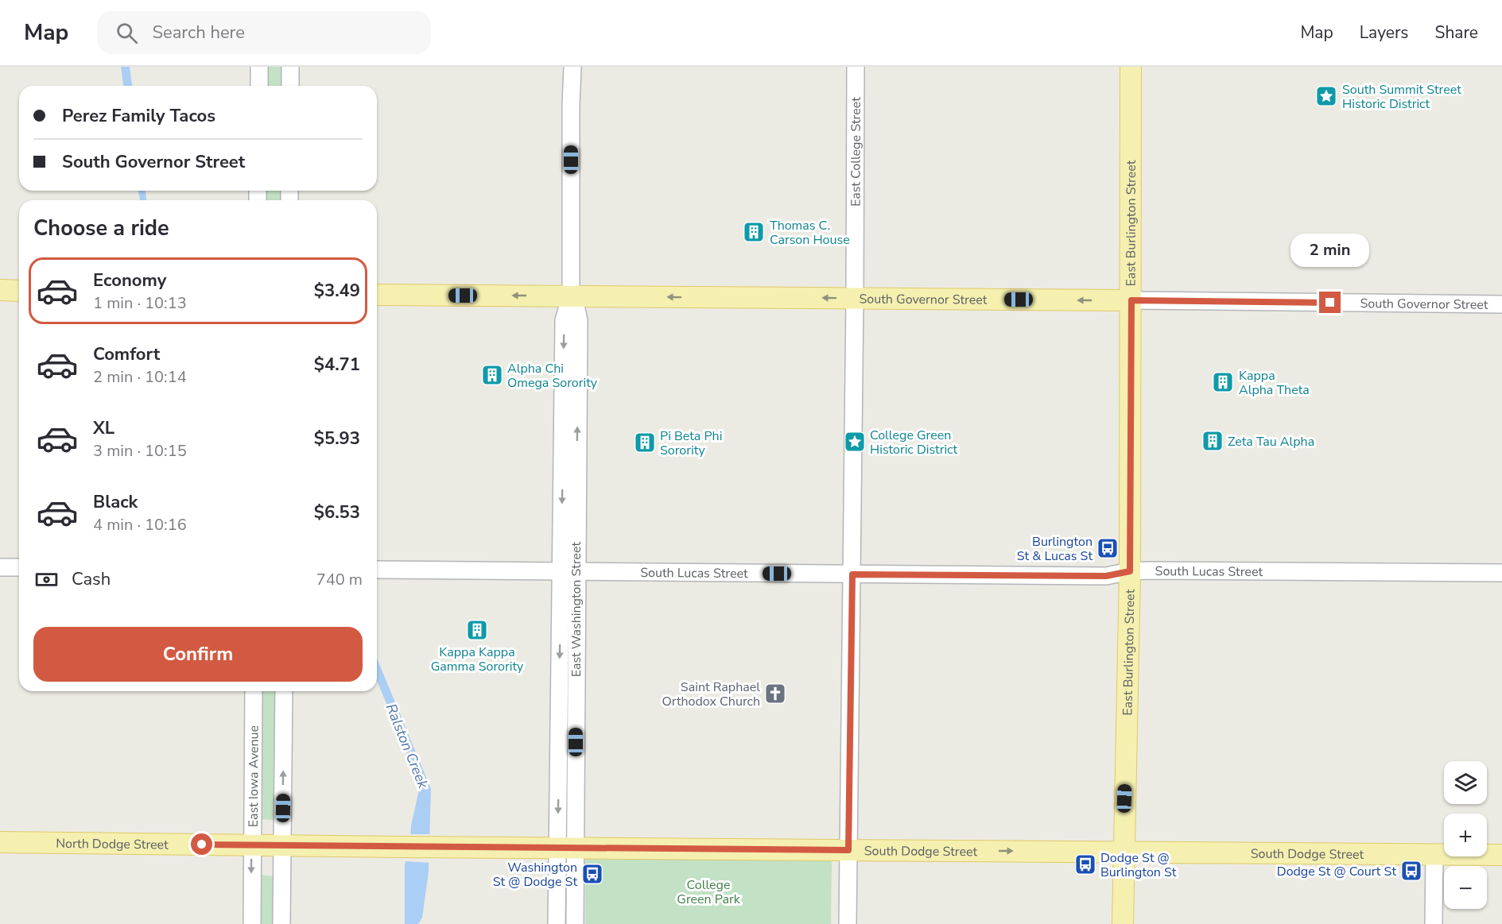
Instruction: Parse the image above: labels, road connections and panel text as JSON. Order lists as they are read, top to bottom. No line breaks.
{"streets":{"main road":["East Burlington Street","South Governor Street","North Dodge Street","South Dodge Street"],"street":["East College Street","South Lucas Street","East Washington Street","East Iowa Avenue"]},"crossings":[["East College Street","South Governor Street"],["East College Street","South Lucas Street"],["East College Street","South Dodge Street"],["East Burlington Street","South Governor Street"],["East Burlington Street","South Lucas Street"],["East Burlington Street","South Dodge Street"],["South Governor Street","East Washington Street"],["South Lucas Street","East Washington Street"],["East Washington Street","South Dodge Street"],["East Iowa Avenue","North Dodge Street"],["North Dodge Street","South Dodge Street"]],"one_way":["South Governor Street"],"water":["Ralston Creek"],"parks":["College Green Park"],"places":{"place":["South Summit Street Historic District","College Green Historic District"],"building":["Thomas C. Carson House","Alpha Chi Omega Sorority","Kappa Alpha Theta","Zeta Tau Alpha","Pi Beta Phi Sorority","Kappa Kappa Gamma Sorority"],"bus stop":["Burlington St & Lucas St","Dodge St @ Burlington St","Dodge St @ Court St","Washington St @ Dodge St"],"church":["Saint Raphael Orthodox Church"]},"page":{"header":"Map","search":"Search here","nav":["Map","Layers","Share"],"banner":["Perez Family Tacos","South Governor Street"],"heading":"Choose a ride","bubble":"2 min","list":[{"name":"Economy","note":"1 min · 10:13","value":"$3.49"},{"name":"Comfort","note":"2 min · 10:14","value":"$4.71"},{"name":"XL","note":"3 min · 10:15","value":"$5.93"},{"name":"Black","note":"4 min · 10:16","value":"$6.53"}],"pay":["Cash","740 m"],"buttons":"Confirm","map_buttons":["+","−"]}}
